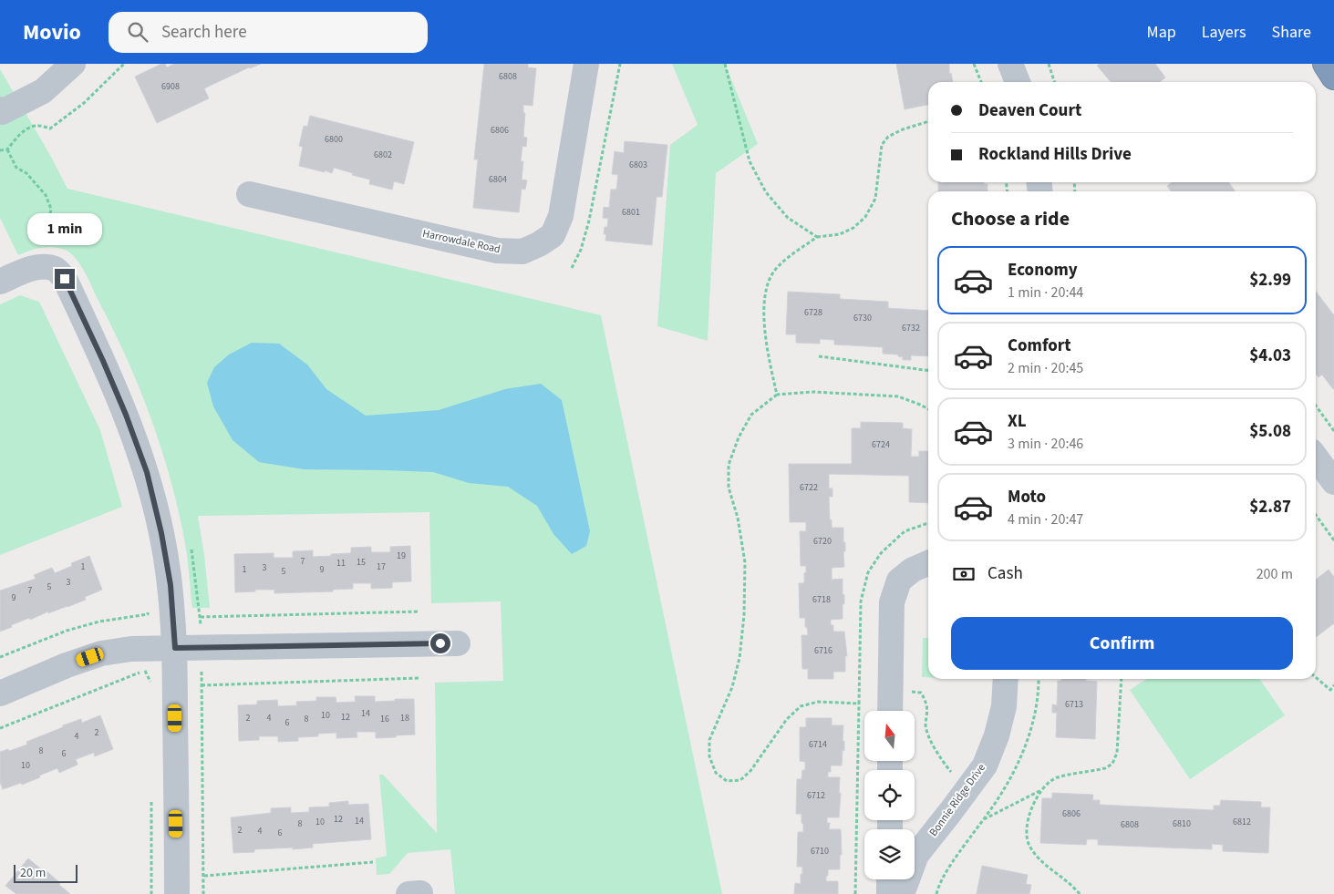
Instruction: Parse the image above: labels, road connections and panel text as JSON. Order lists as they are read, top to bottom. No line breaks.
{"streets":{"street":["Harrowdale Road","Bonnie Ridge Drive"]},"house_numbers":["6808","6908","6806","6800","6802","6803","6804","6801","6728","6730","6732","6724","6722","6720","19","7","15","11","1","17","3","1","9","5","3","5","7","9","6718","6716","6713","14","10","12","2","4","18","8","16","6","2","4","6714","8","6","10","6712","6806","12","14","10","6812","8","6810","6808","2","4","6","6710"],"scale_bar":"20 m","north":"top","page":{"header":"Movio","search":"Search here","nav":["Map","Layers","Share"],"banner":["Deaven Court","Rockland Hills Drive"],"heading":"Choose a ride","bubble":"1 min","list":[{"name":"Economy","note":"1 min · 20:44","value":"$2.99"},{"name":"Comfort","note":"2 min · 20:45","value":"$4.03"},{"name":"XL","note":"3 min · 20:46","value":"$5.08"},{"name":"Moto","note":"4 min · 20:47","value":"$2.87"}],"pay":["Cash","200 m"],"buttons":"Confirm","scale":"20 m"}}
